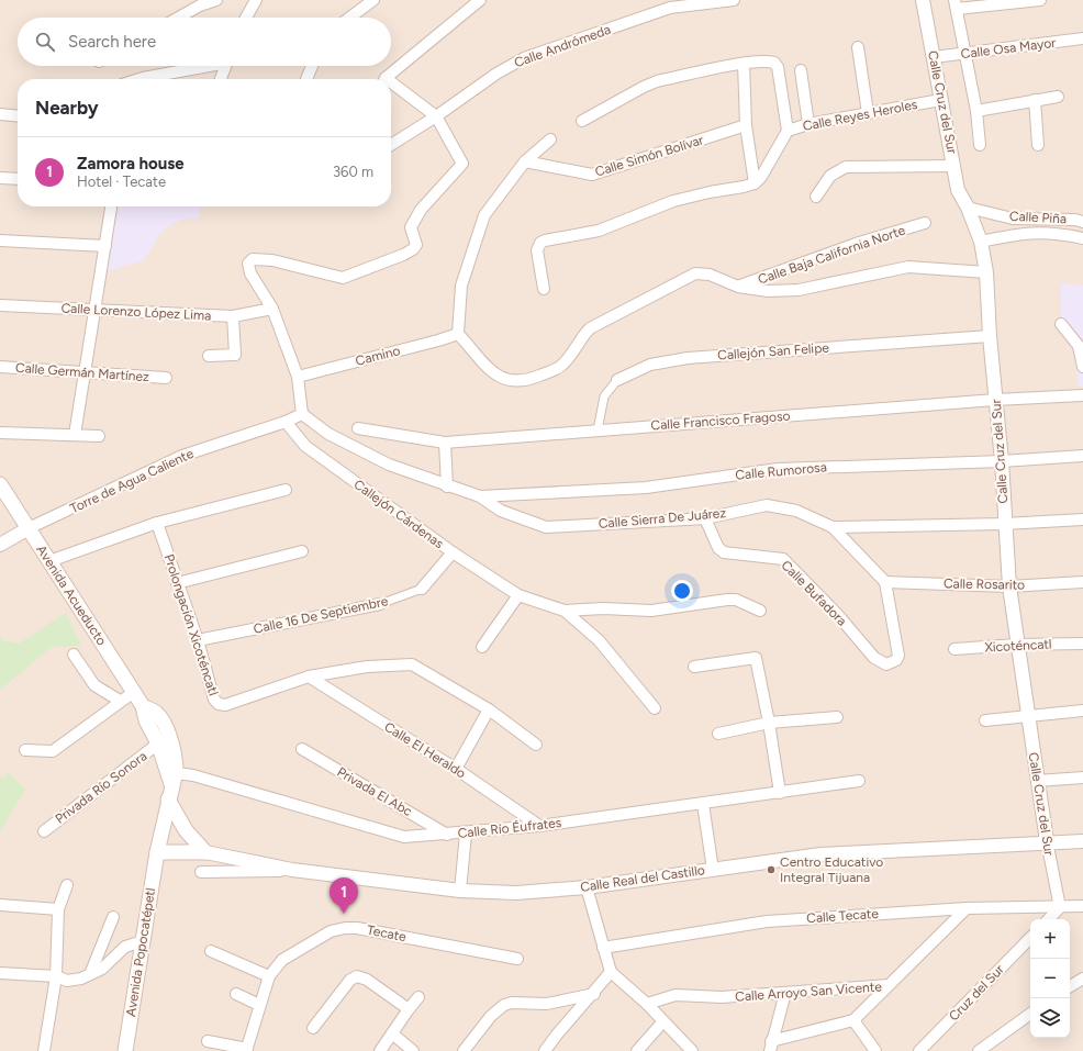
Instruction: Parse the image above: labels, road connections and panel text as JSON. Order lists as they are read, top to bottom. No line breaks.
{"streets":{"main road":["Avenida Acueducto","Avenida Popocatépetl"],"street":["Calle Andrómeda","Calle Osa Mayor","Calle Cruz del Sur","Calle Reyes Heroles","Calle Simón Bolívar","Calle Piña","Calle Baja California Norte","Calle Lorenzo López Lima","Callejón San Felipe","Camino","Calle Germán Martínez","Calle Francisco Fragoso","Calle Rumorosa","Torre de Agua Caliente","Callejón Cárdenas","Calle Sierra De Juárez","Calle Rosarito","Calle Bufadora","Calle 16 De Septiembre","Prolongación Xicoténcatl","Xicoténcatl","Calle El Heraldo","Privada Río Sonora","Privada El Abc","Calle Río Éufrates","Calle Real del Castillo","Calle Tecate","Tecate","Calle Arroyo San Vicente","Cruz del Sur"]},"crossings":[["Calle Osa Mayor","Calle Cruz del Sur"],["Calle Cruz del Sur","Calle Reyes Heroles"],["Calle Cruz del Sur","Calle Piña"],["Calle Cruz del Sur","Callejón San Felipe"],["Calle Cruz del Sur","Calle Francisco Fragoso"],["Calle Cruz del Sur","Calle Rumorosa"],["Calle Cruz del Sur","Calle Sierra De Juárez"],["Calle Cruz del Sur","Calle Rosarito"],["Calle Cruz del Sur","Xicoténcatl"],["Calle Cruz del Sur","Calle Real del Castillo"],["Calle Cruz del Sur","Calle Tecate"],["Callejón San Felipe","Calle Francisco Fragoso"],["Calle Rumorosa","Calle Sierra De Juárez"],["Torre de Agua Caliente","Callejón Cárdenas"],["Torre de Agua Caliente","Avenida Acueducto"],["Callejón Cárdenas","Calle 16 De Septiembre"],["Calle Sierra De Juárez","Calle Bufadora"],["Calle Rosarito","Calle Bufadora"],["Avenida Acueducto","Privada Río Sonora"],["Avenida Acueducto","Calle Río Éufrates"],["Avenida Acueducto","Avenida Popocatépetl"],["Calle 16 De Septiembre","Prolongación Xicoténcatl"],["Prolongación Xicoténcatl","Calle El Heraldo"],["Calle El Heraldo","Calle Río Éufrates"],["Privada El Abc","Calle Río Éufrates"],["Calle Tecate","Calle Arroyo San Vicente"]],"places":["Centro Educativo Integral Tijuana"],"page":{"search":"Search here","heading":"Nearby","list":[{"mark":"1","name":"Zamora house","note":"Hotel · Tecate","value":"360 m"}],"pins":"1","map_buttons":["+","−"]}}
